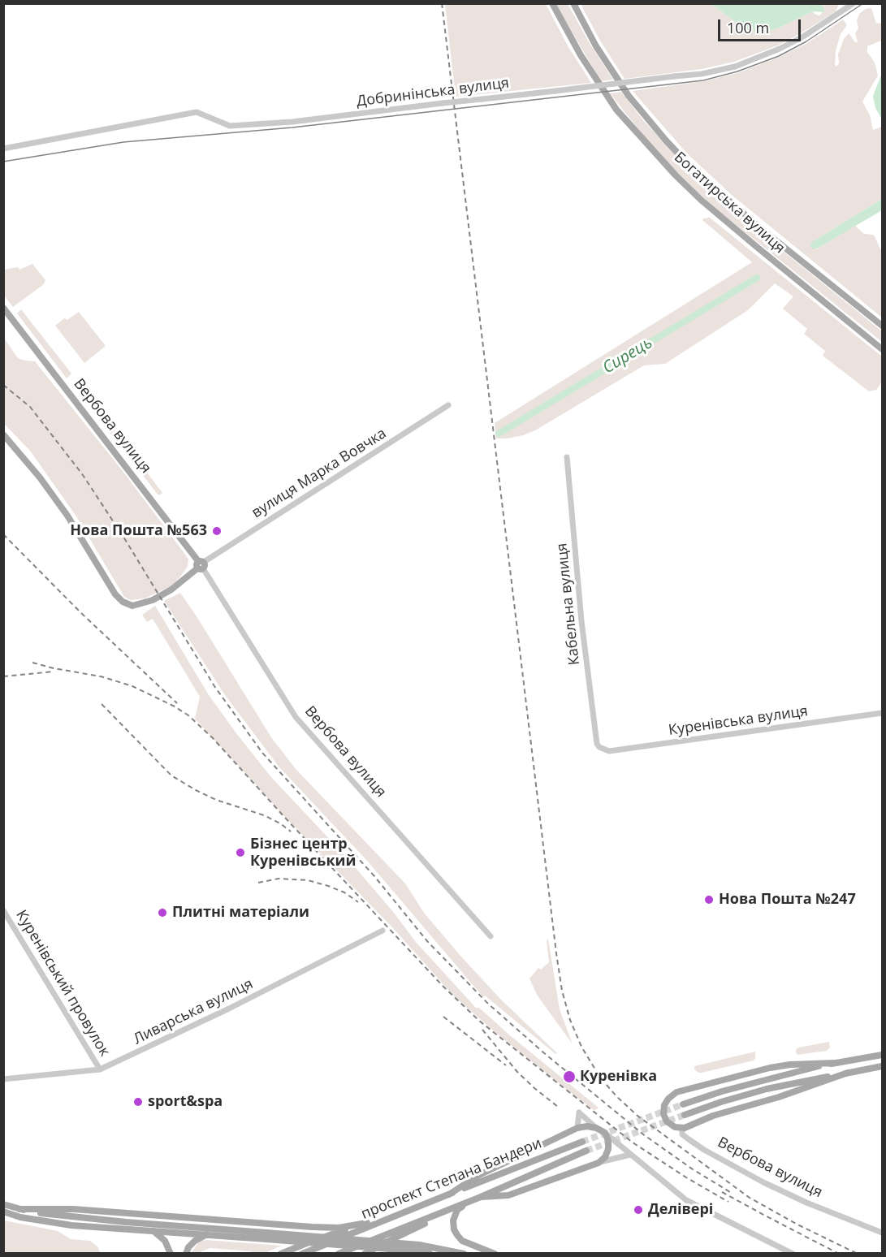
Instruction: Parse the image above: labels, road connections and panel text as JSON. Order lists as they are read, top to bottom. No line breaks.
{"streets":{"main road":["Богатирська вулиця","Вербова вулиця","проспект Степана Бандери"],"street":["Добринінська вулиця","вулиця Марка Вовчка","Кабельна вулиця","Куренівська вулиця","Куренівський провулок","Ливарська вулиця"]},"crossings":[["Вербова вулиця","вулиця Марка Вовчка"],["Кабельна вулиця","Куренівська вулиця"],["Куренівський провулок","Ливарська вулиця"]],"water":["Сирець"],"places":["Нова Пошта №563","Бізнес центр Куренівський","Нова Пошта №247","Плитні матеріали","Куренівка","sport&spa","Делівері"],"scale_bar":"100 m"}
